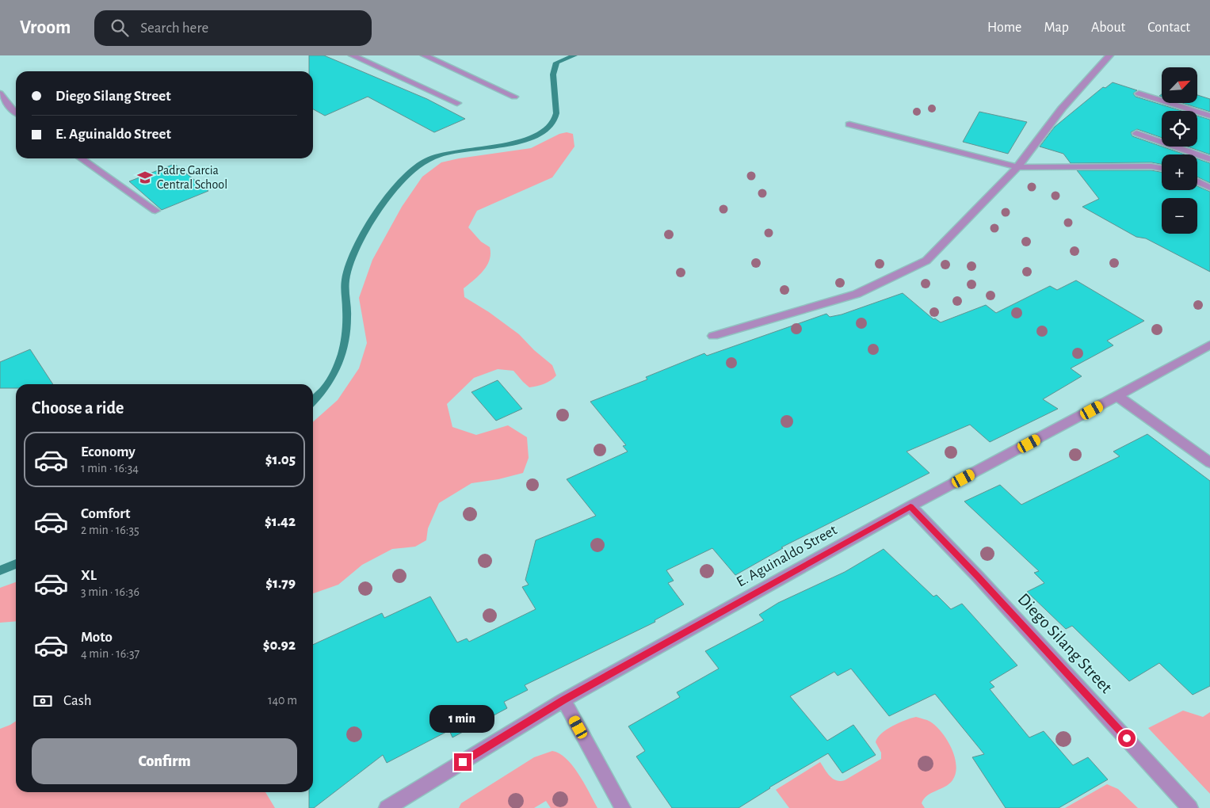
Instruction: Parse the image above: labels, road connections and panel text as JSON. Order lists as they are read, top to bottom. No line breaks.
{"streets":{"street":["E. Aguinaldo Street","Diego Silang Street"]},"crossings":[["E. Aguinaldo Street","Diego Silang Street"]],"places":{"school or university":["Padre Garcia Central School"]},"north":"top right","page":{"header":"Vroom","search":"Search here","nav":["Home","Map","About","Contact"],"map_buttons":["+","−"],"banner":["Diego Silang Street","E. Aguinaldo Street"],"heading":"Choose a ride","list":[{"name":"Economy","note":"1 min · 16:34","value":"$1.05"},{"name":"Comfort","note":"2 min · 16:35","value":"$1.42"},{"name":"XL","note":"3 min · 16:36","value":"$1.79"},{"name":"Moto","note":"4 min · 16:37","value":"$0.92"}],"pay":["Cash","140 m"],"bubble":"1 min","buttons":"Confirm"}}
